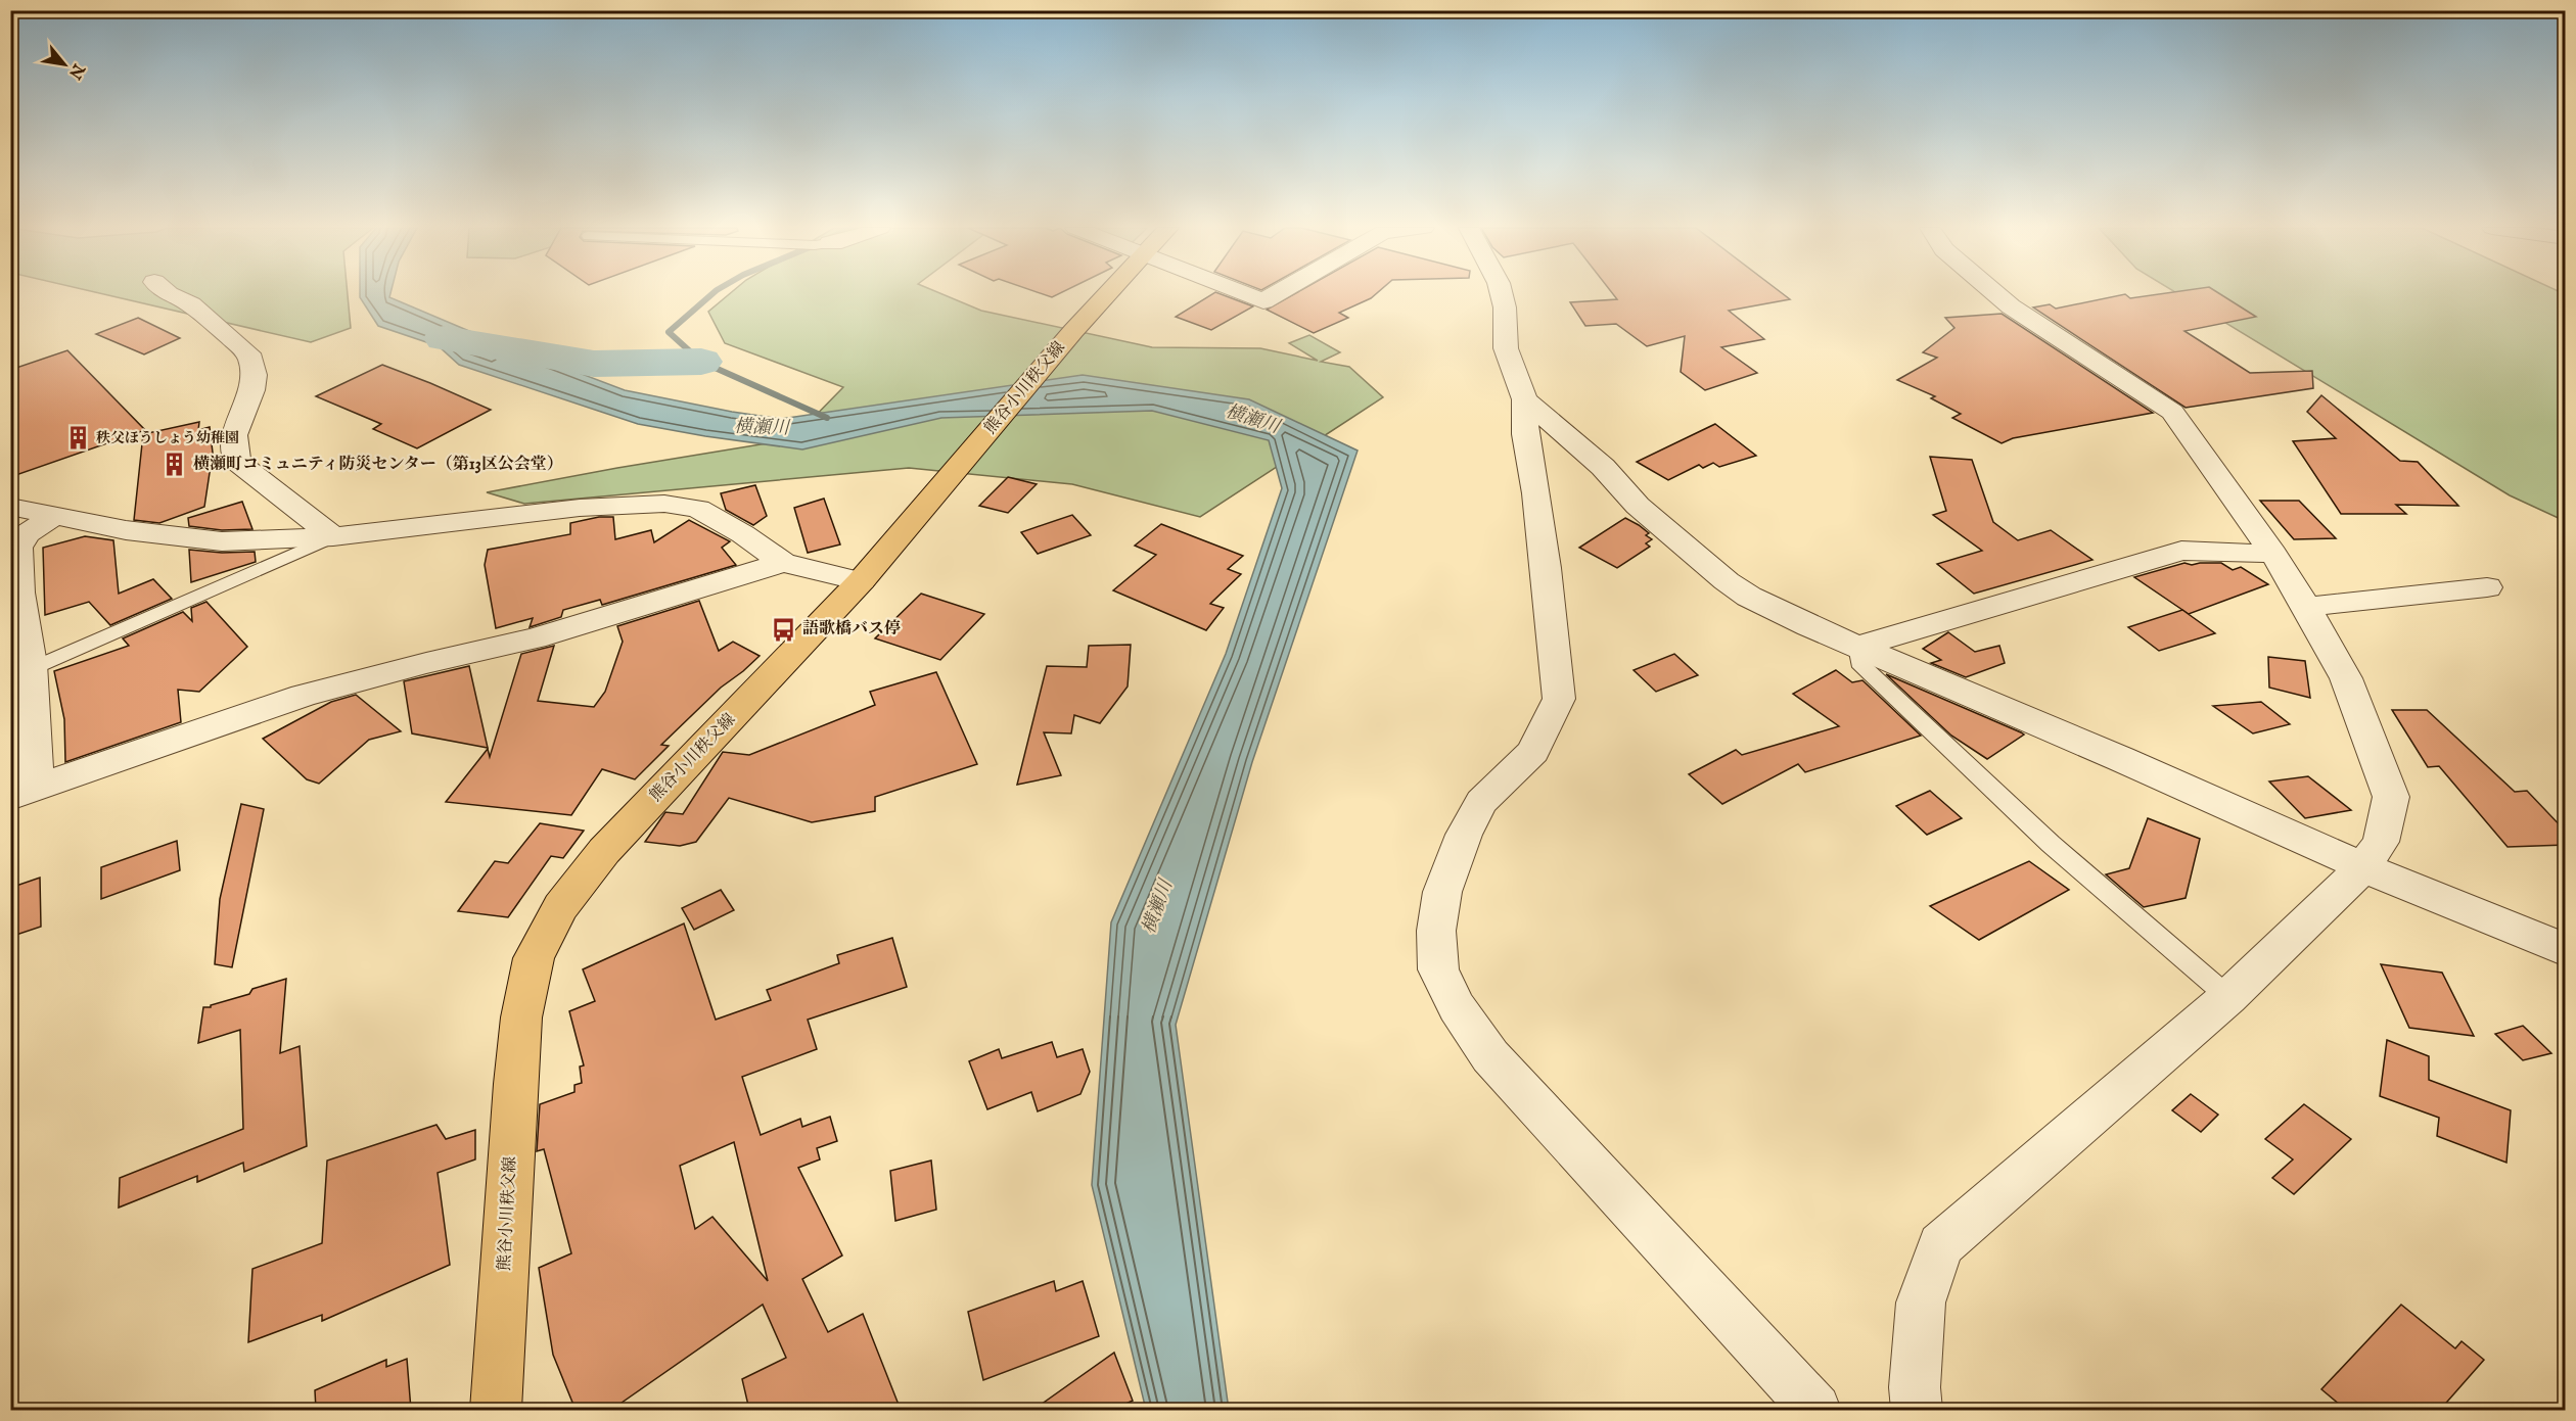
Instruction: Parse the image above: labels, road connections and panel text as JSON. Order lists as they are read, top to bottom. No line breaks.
{"streets":{"main road":["熊谷小川秩父線"]},"water":["横瀬川"],"places":{"building":["秩父ほうしょう幼稚園","横瀬町コミュニティ防災センター（第13区公会堂）"],"bus stop":["語歌橋バス停"]},"north":"bottom right"}
